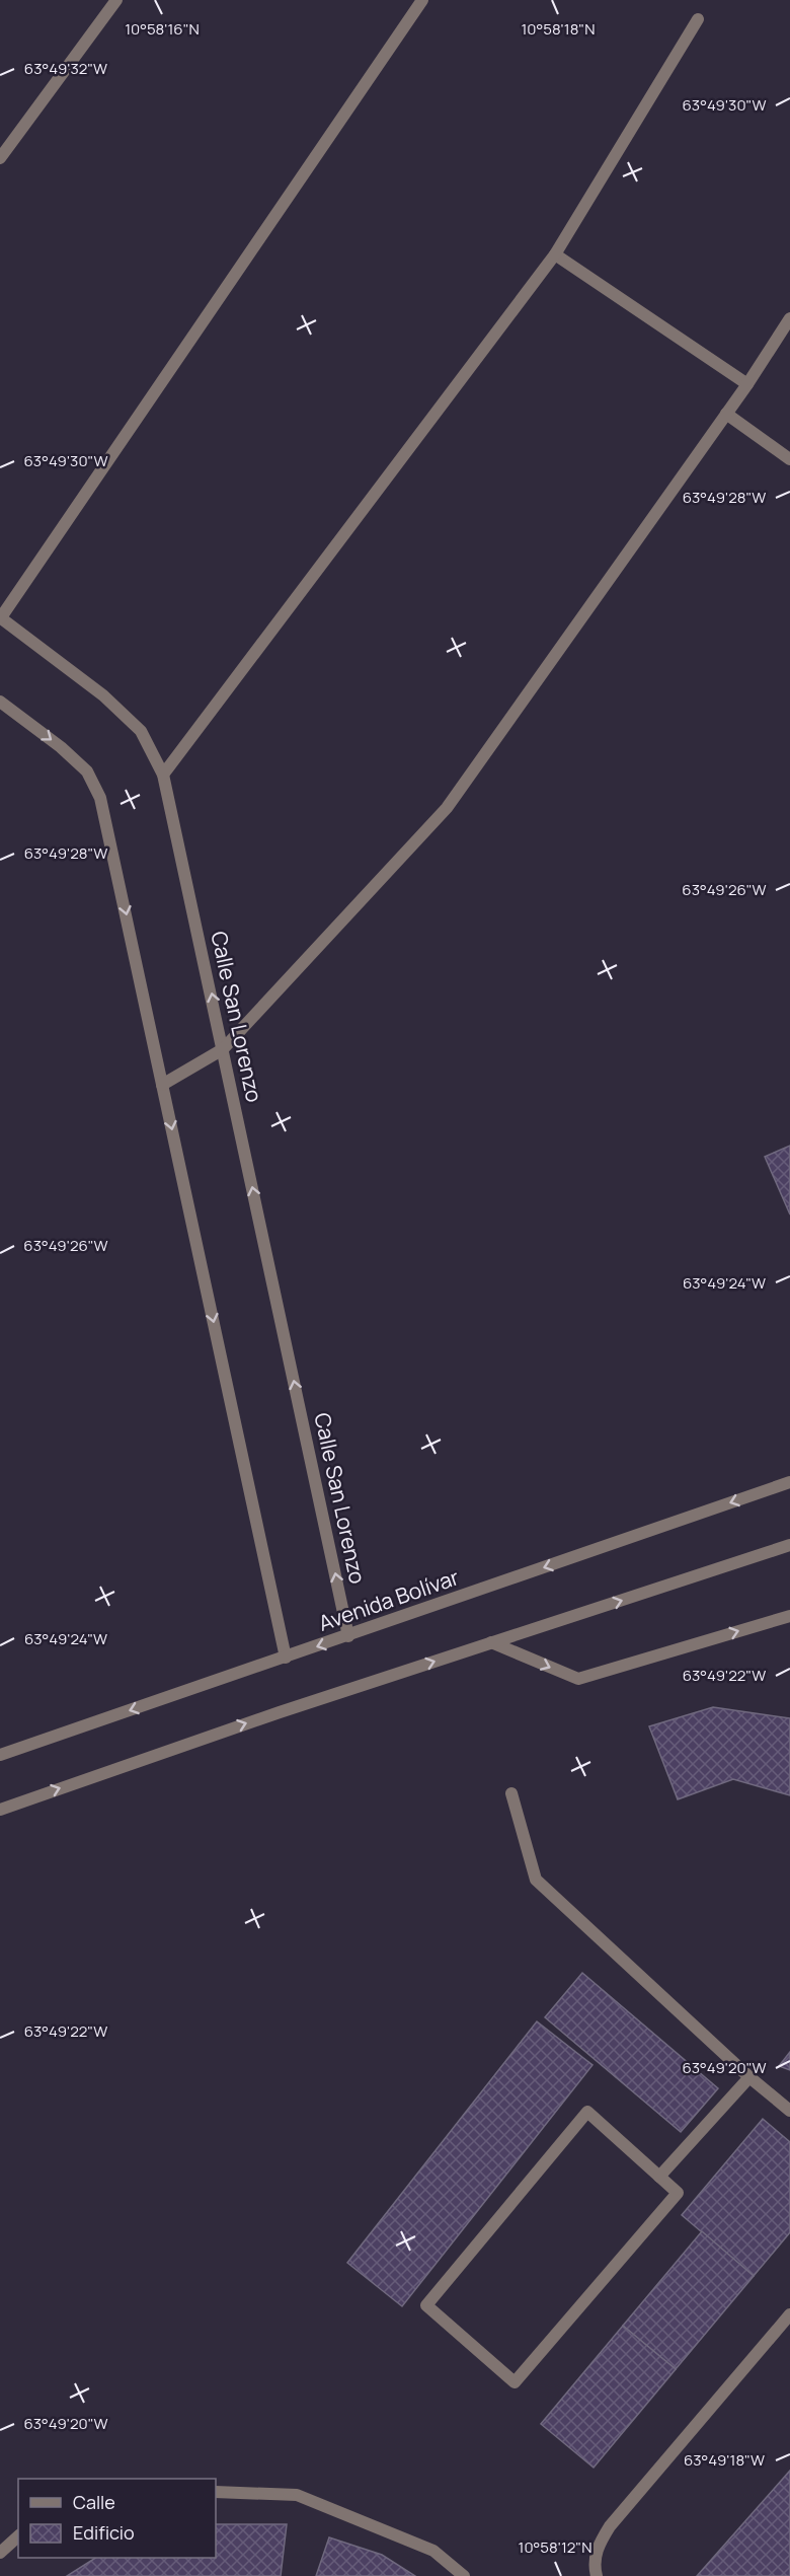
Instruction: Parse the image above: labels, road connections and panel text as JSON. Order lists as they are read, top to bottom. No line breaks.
{"streets":{"street":["Calle San Lorenzo","Avenida Bolívar"]},"crossings":[["Calle San Lorenzo","Avenida Bolívar"]],"legend":["Calle","Edificio"],"coordinates":["10°58'16\"N","10°58'18\"N","63°49'32\"W","63°49'30\"W","63°49'28\"W","63°49'26\"W","63°49'24\"W","63°49'22\"W","63°49'20\"W","63°49'18\"W","10°58'12\"N"]}
